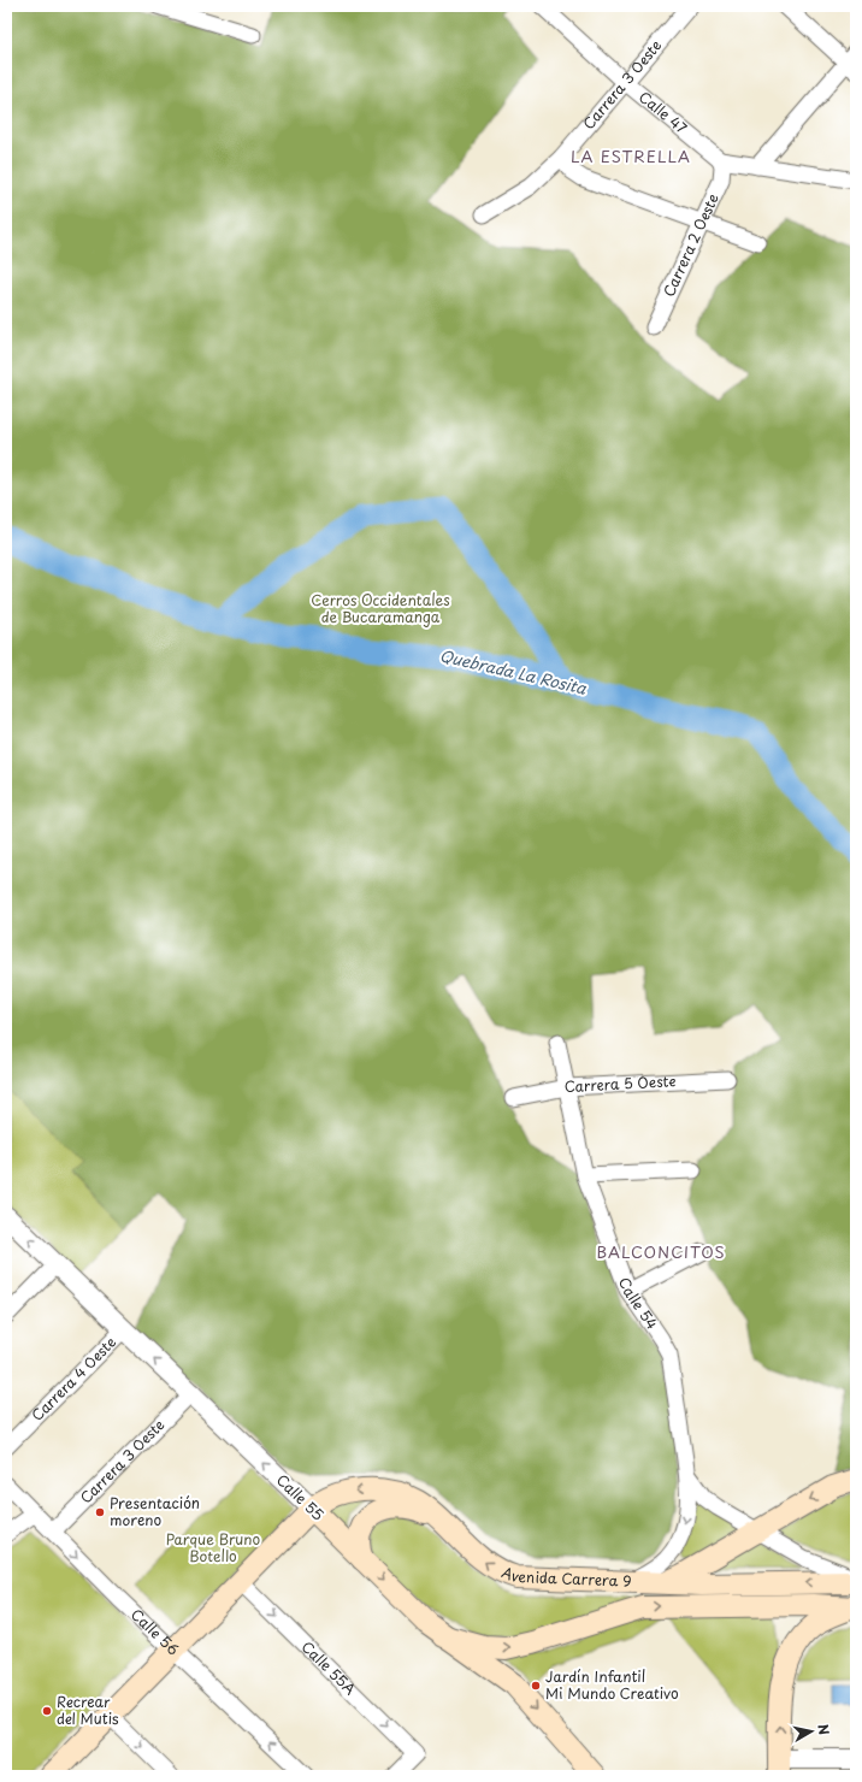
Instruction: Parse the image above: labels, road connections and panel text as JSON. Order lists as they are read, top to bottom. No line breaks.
{"streets":{"main road":["Calle 55","Avenida Carrera 9"],"street":["Carrera 3 Oeste","Calle 47","Carrera 2 Oeste","Carrera 5 Oeste","Calle 54","Carrera 4 Oeste","Calle 56","Calle 55A"]},"crossings":[["Carrera 3 Oeste","Calle 47"],["Carrera 3 Oeste","Calle 55"],["Carrera 3 Oeste","Calle 56"],["Calle 47","Carrera 2 Oeste"],["Carrera 5 Oeste","Calle 54"],["Calle 54","Avenida Carrera 9"],["Carrera 4 Oeste","Calle 55"],["Calle 55","Avenida Carrera 9"],["Avenida Carrera 9","Calle 56"],["Avenida Carrera 9","Calle 55A"]],"one_way":["Calle 55A"],"districts":["LA ESTRELLA","BALCONCITOS"],"water":["Quebrada La Rosita"],"parks":["Cerros Occidentales de Bucaramanga","Parque Bruno Botello"],"places":["Presentación moreno","Jardín Infantil Mi Mundo Creativo","Recrear del Mutis"],"north":"right"}
